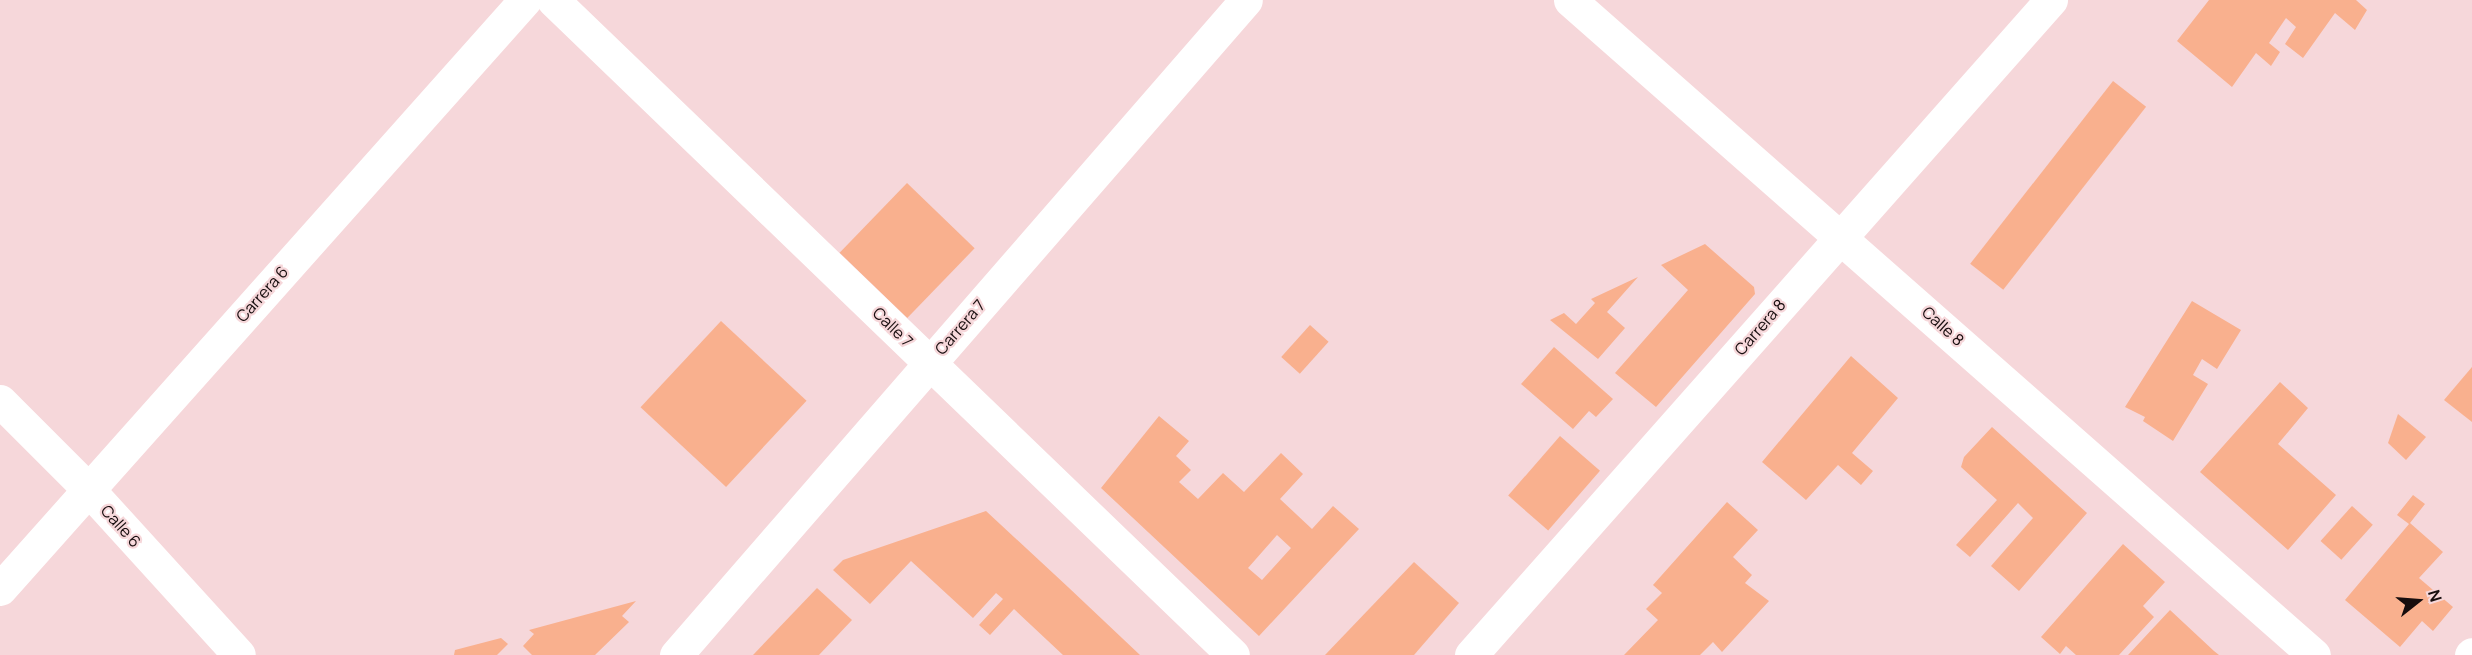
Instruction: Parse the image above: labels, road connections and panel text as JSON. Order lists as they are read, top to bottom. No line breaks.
{"streets":{"street":["Carrera 6","Calle 8","Calle 7","Carrera 7","Carrera 8","Calle 6"]},"crossings":[["Carrera 6","Calle 6"],["Calle 8","Carrera 8"],["Calle 7","Carrera 7"]],"north":"right"}
